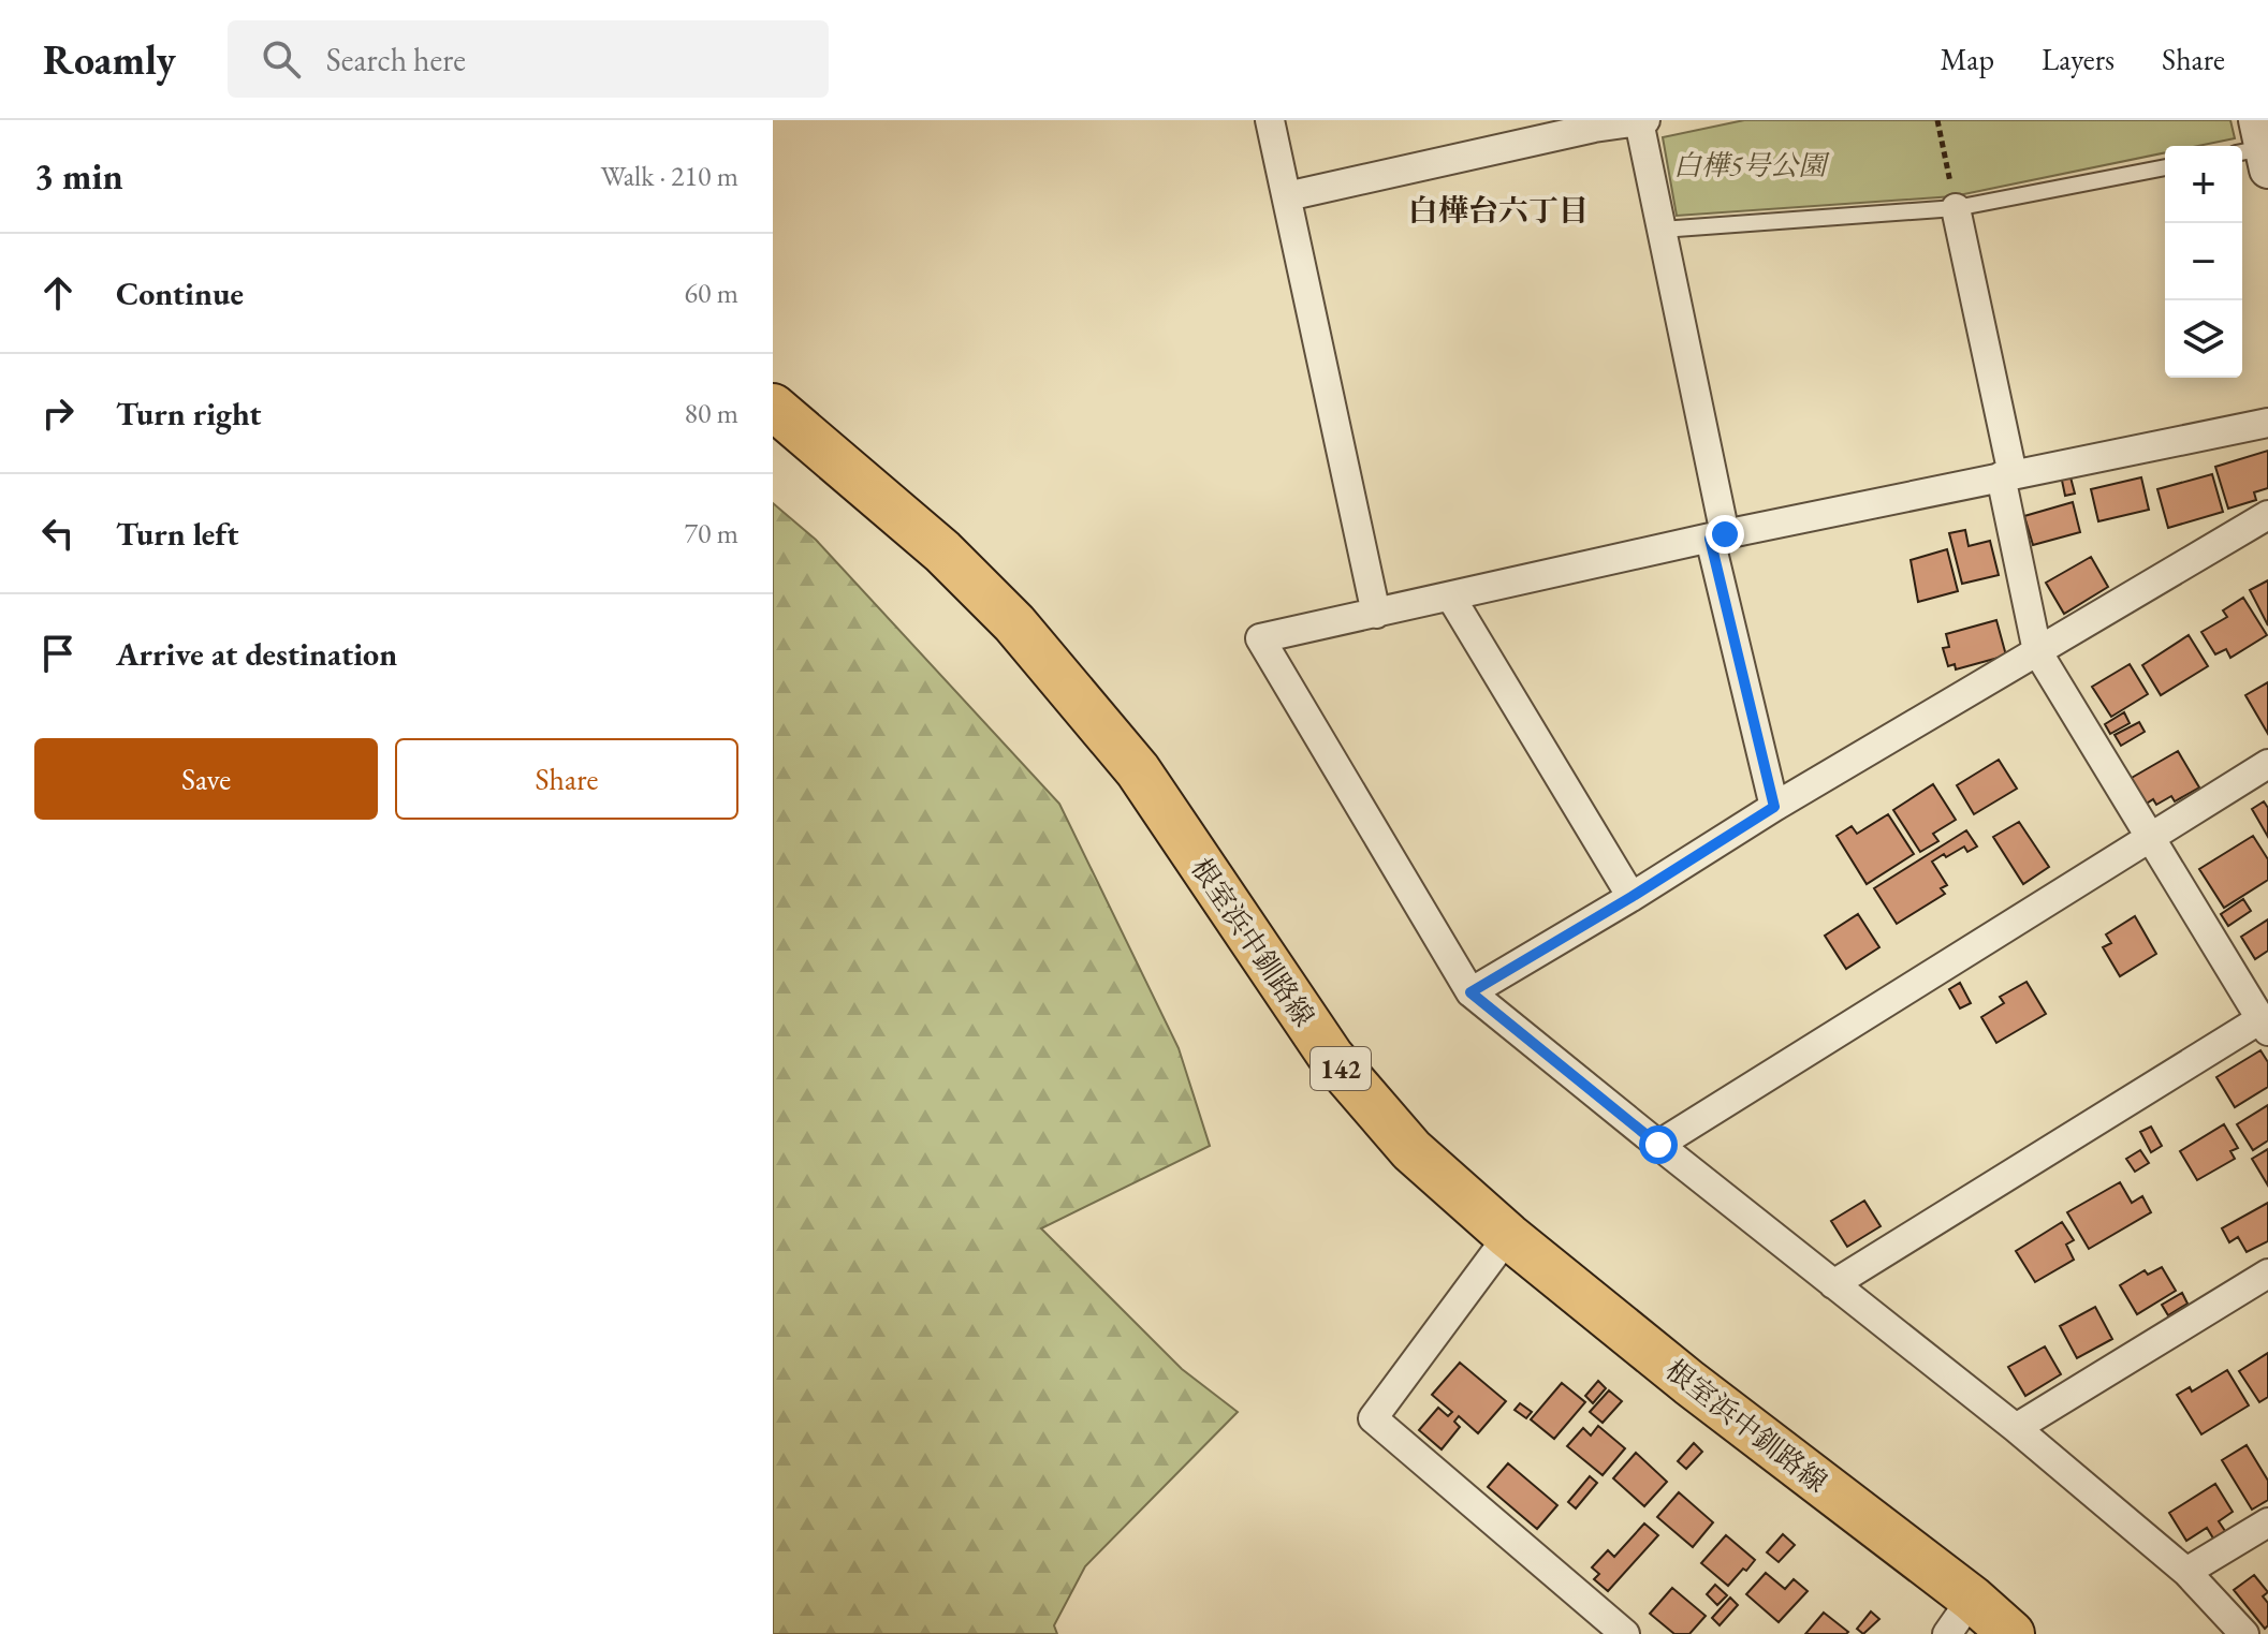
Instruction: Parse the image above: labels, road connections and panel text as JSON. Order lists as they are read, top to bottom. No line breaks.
{"streets":{"main road":["根室浜中釧路線","142"]},"districts":["白樺台六丁目"],"parks":["白樺5号公園"],"page":{"header":"Roamly","search":"Search here","nav":["Map","Layers","Share"],"heading":["3 min","Walk · 210 m"],"map_buttons":["+","−"],"list":[["Continue","60 m"],["Turn right","80 m"],["Turn left","70 m"],"Arrive at destination"],"buttons":["Save","Share"]}}
